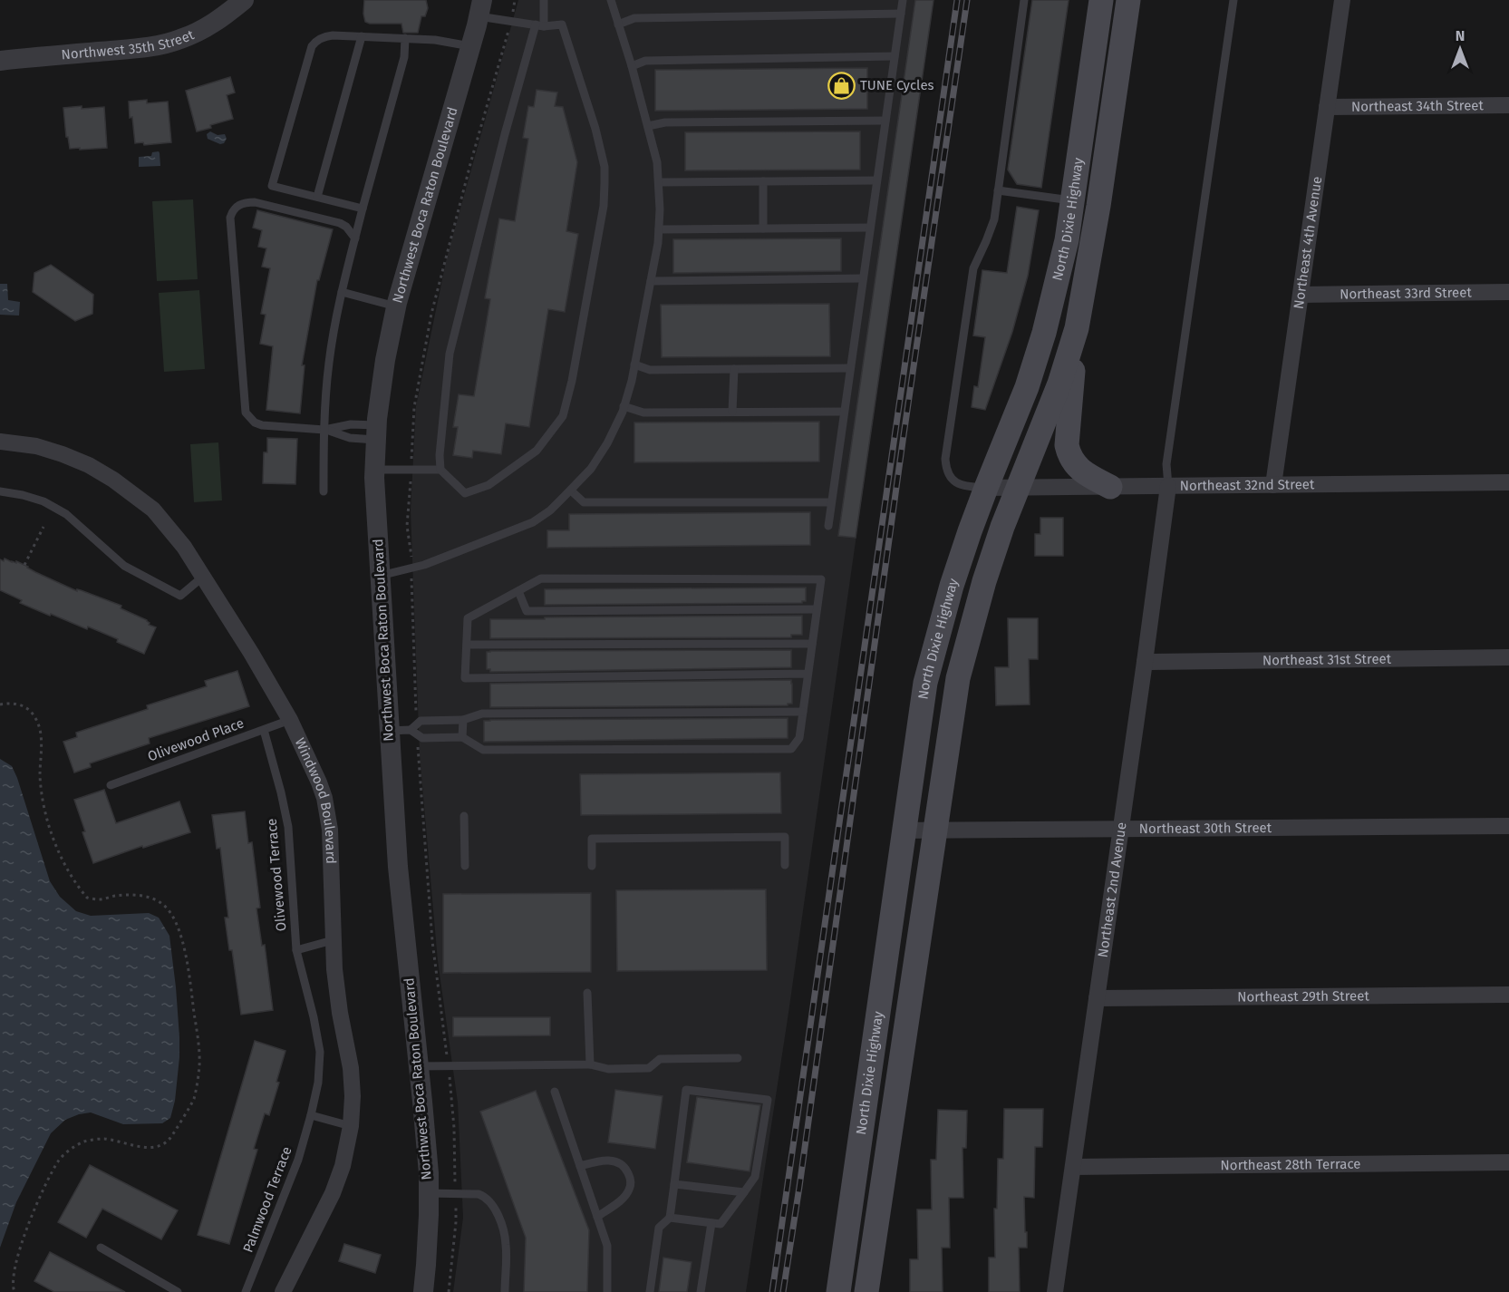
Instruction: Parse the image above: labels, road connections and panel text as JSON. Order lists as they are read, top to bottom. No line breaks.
{"streets":{"main road":["North Dixie Highway"],"street":["Northwest 35th Street","Northeast 34th Street","Northwest Boca Raton Boulevard","Northeast 4th Avenue","Northeast 33rd Street","Northeast 32nd Street","Northeast 31st Street","Windwood Boulevard","Northeast 30th Street","Northeast 2nd Avenue","Northeast 29th Street","Northeast 28th Terrace"],"lane":["Olivewood Place","Olivewood Terrace","Palmwood Terrace"]},"crossings":[["Northeast 34th Street","Northeast 4th Avenue"],["North Dixie Highway","Northeast 32nd Street"],["North Dixie Highway","Northeast 30th Street"],["Northeast 4th Avenue","Northeast 33rd Street"],["Northeast 4th Avenue","Northeast 32nd Street"],["Northeast 32nd Street","Northeast 2nd Avenue"],["Northeast 31st Street","Northeast 2nd Avenue"],["Olivewood Place","Windwood Boulevard"],["Olivewood Place","Olivewood Terrace"],["Northeast 30th Street","Northeast 2nd Avenue"],["Olivewood Terrace","Palmwood Terrace"],["Northeast 2nd Avenue","Northeast 29th Street"],["Northeast 2nd Avenue","Northeast 28th Terrace"]],"places":{"shop":["TUNE Cycles"]},"north":"top"}
